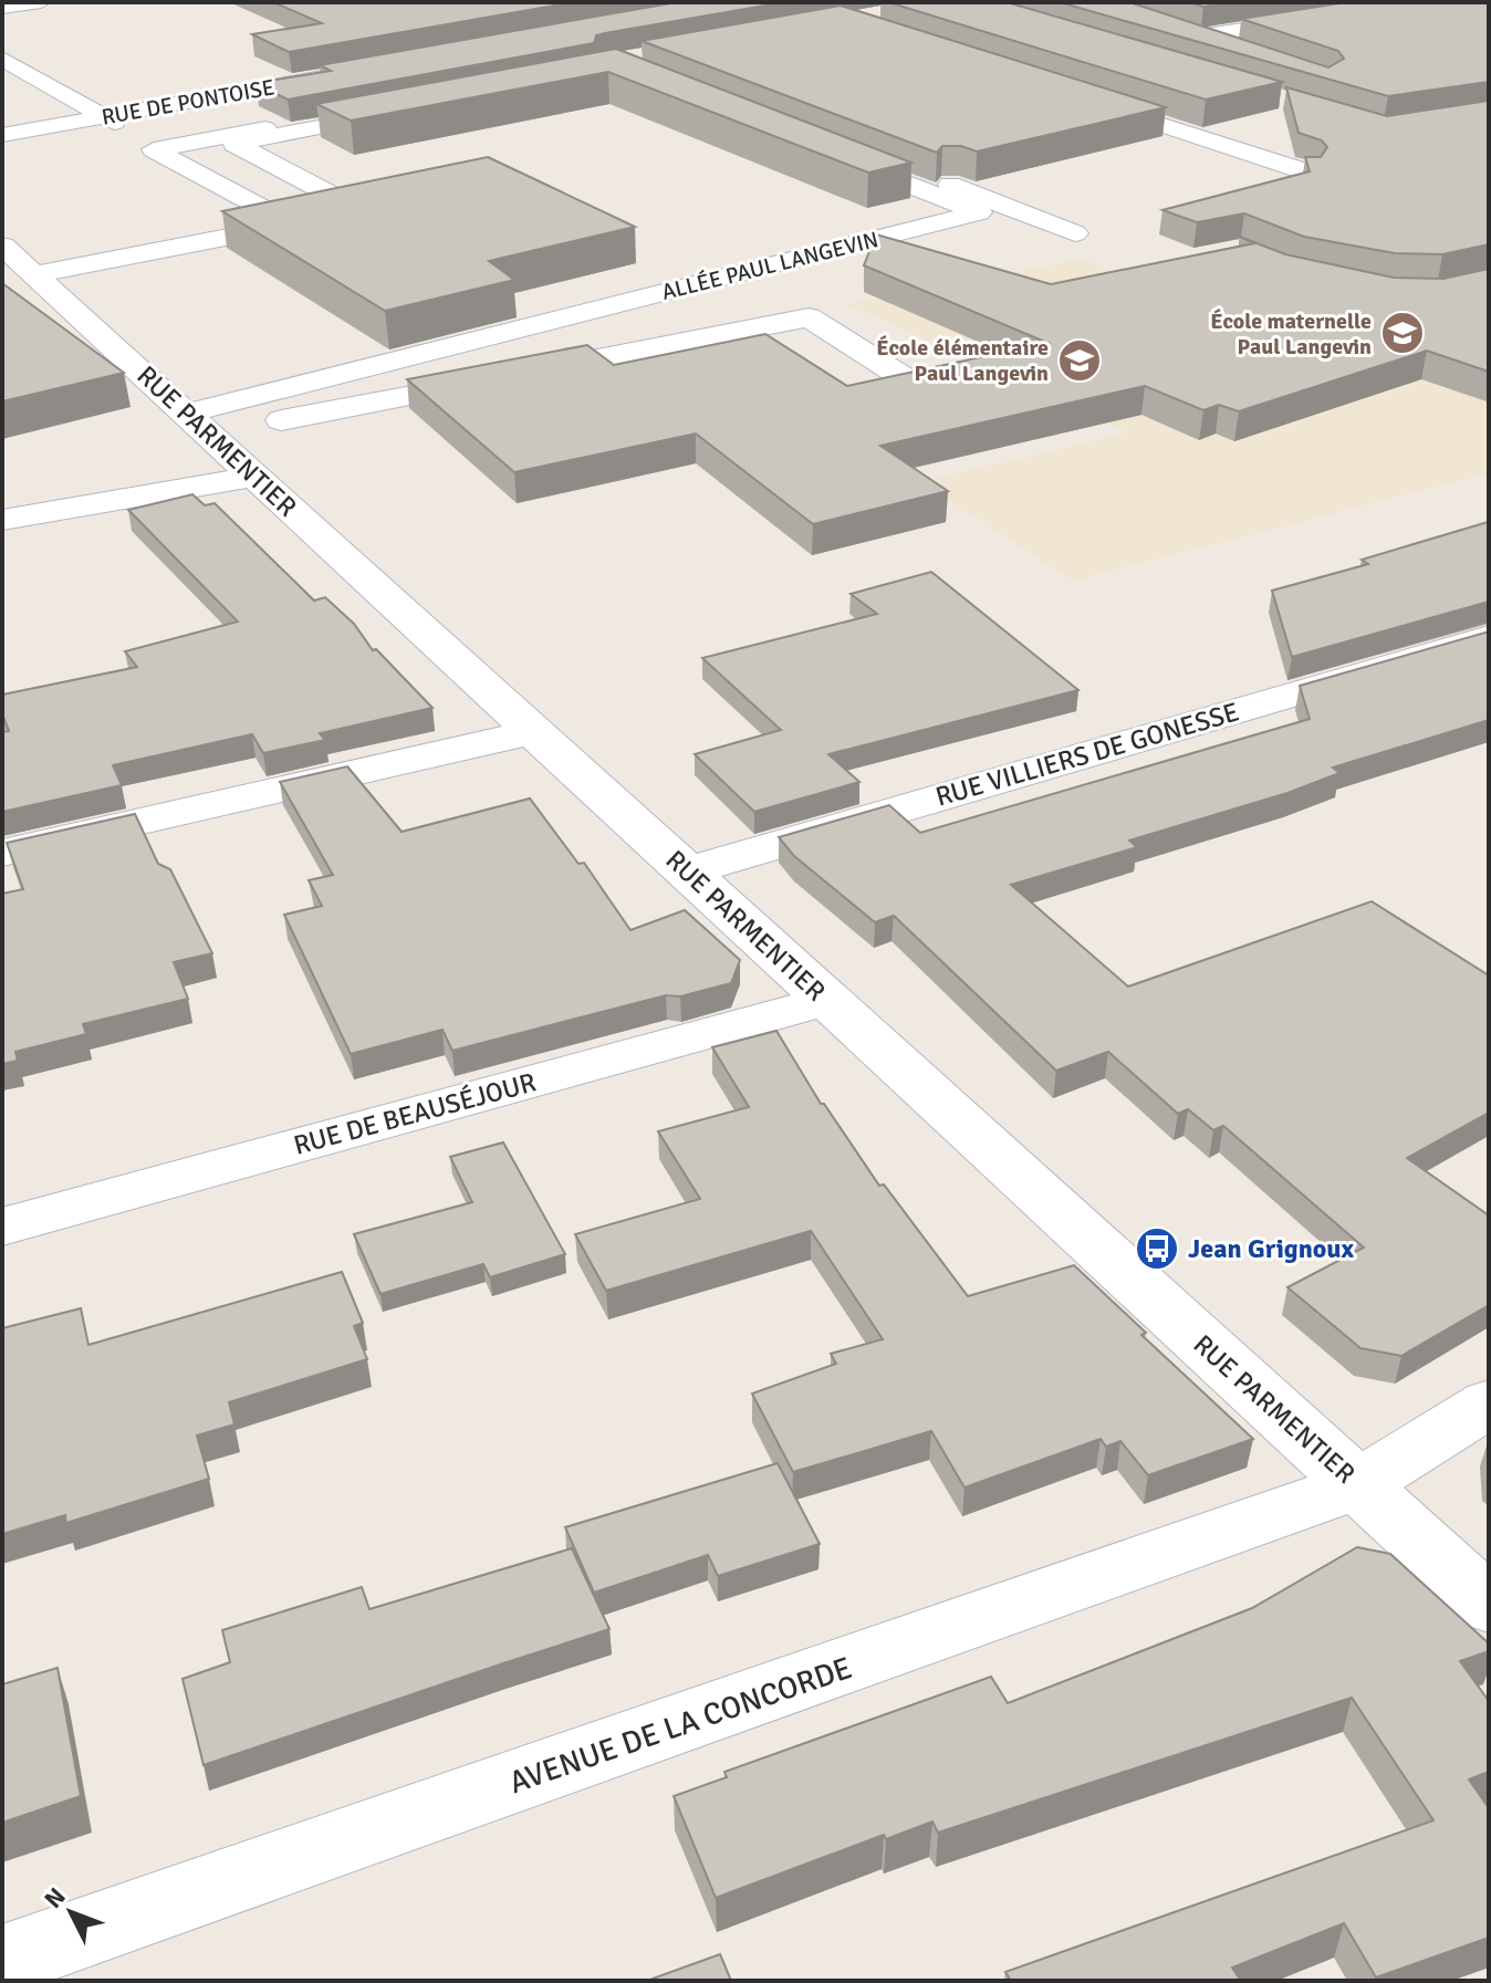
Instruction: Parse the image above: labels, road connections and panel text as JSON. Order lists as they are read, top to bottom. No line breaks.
{"streets":{"street":["RUE DE PONTOISE","ALLÉE PAUL LANGEVIN","RUE PARMENTIER","RUE VILLIERS DE GONESSE","RUE DE BEAUSÉJOUR","AVENUE DE LA CONCORDE"]},"crossings":[["ALLÉE PAUL LANGEVIN","RUE PARMENTIER"],["RUE PARMENTIER","RUE VILLIERS DE GONESSE"],["RUE PARMENTIER","RUE DE BEAUSÉJOUR"],["RUE PARMENTIER","AVENUE DE LA CONCORDE"]],"places":{"school or university":["École maternelle Paul Langevin","École élémentaire Paul Langevin"],"bus stop":["Jean Grignoux"]},"north":"top left"}
